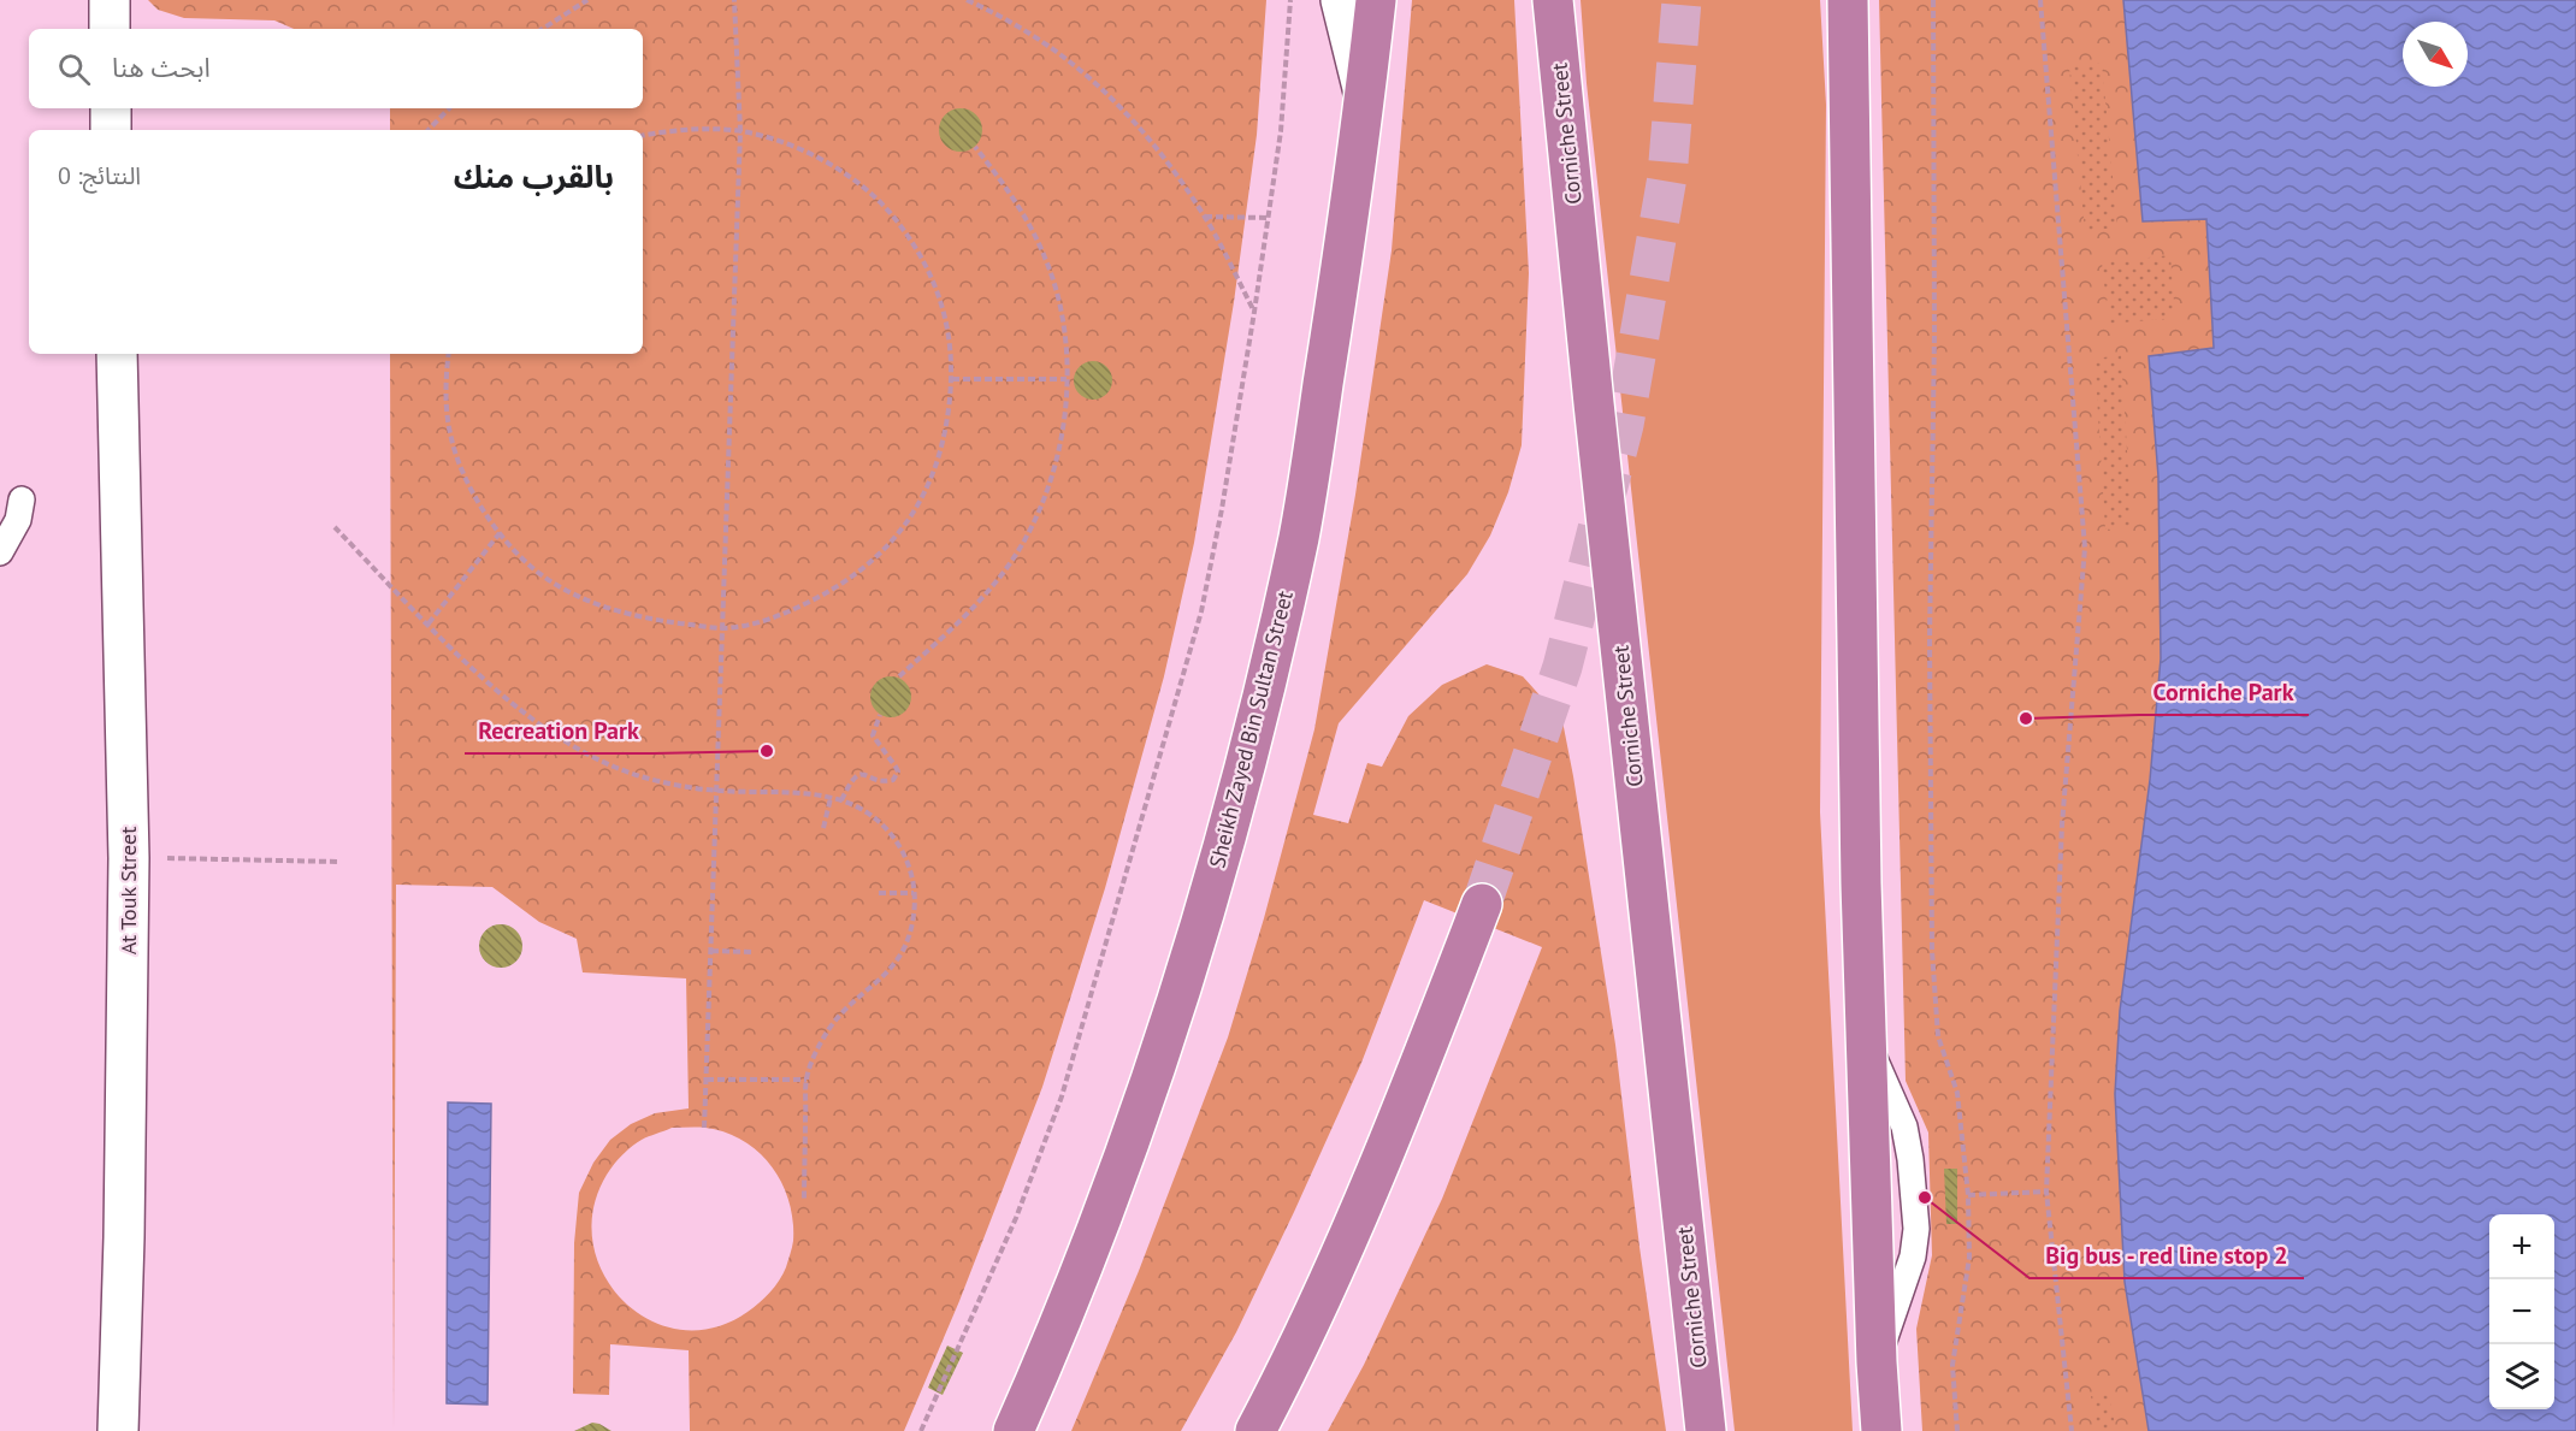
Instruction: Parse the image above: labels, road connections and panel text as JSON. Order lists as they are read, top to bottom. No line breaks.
{"streets":{"highway":["Corniche Street","Sheikh Zayed Bin Sultan Street"],"street":["At Touk Street"]},"places":["Corniche Park","Recreation Park","Big bus - red line stop 2"],"north":"bottom right","page":{"search":"ابحث هنا","heading":["بالقرب منك","النتائج: 0"],"map_buttons":["+","−"]}}
